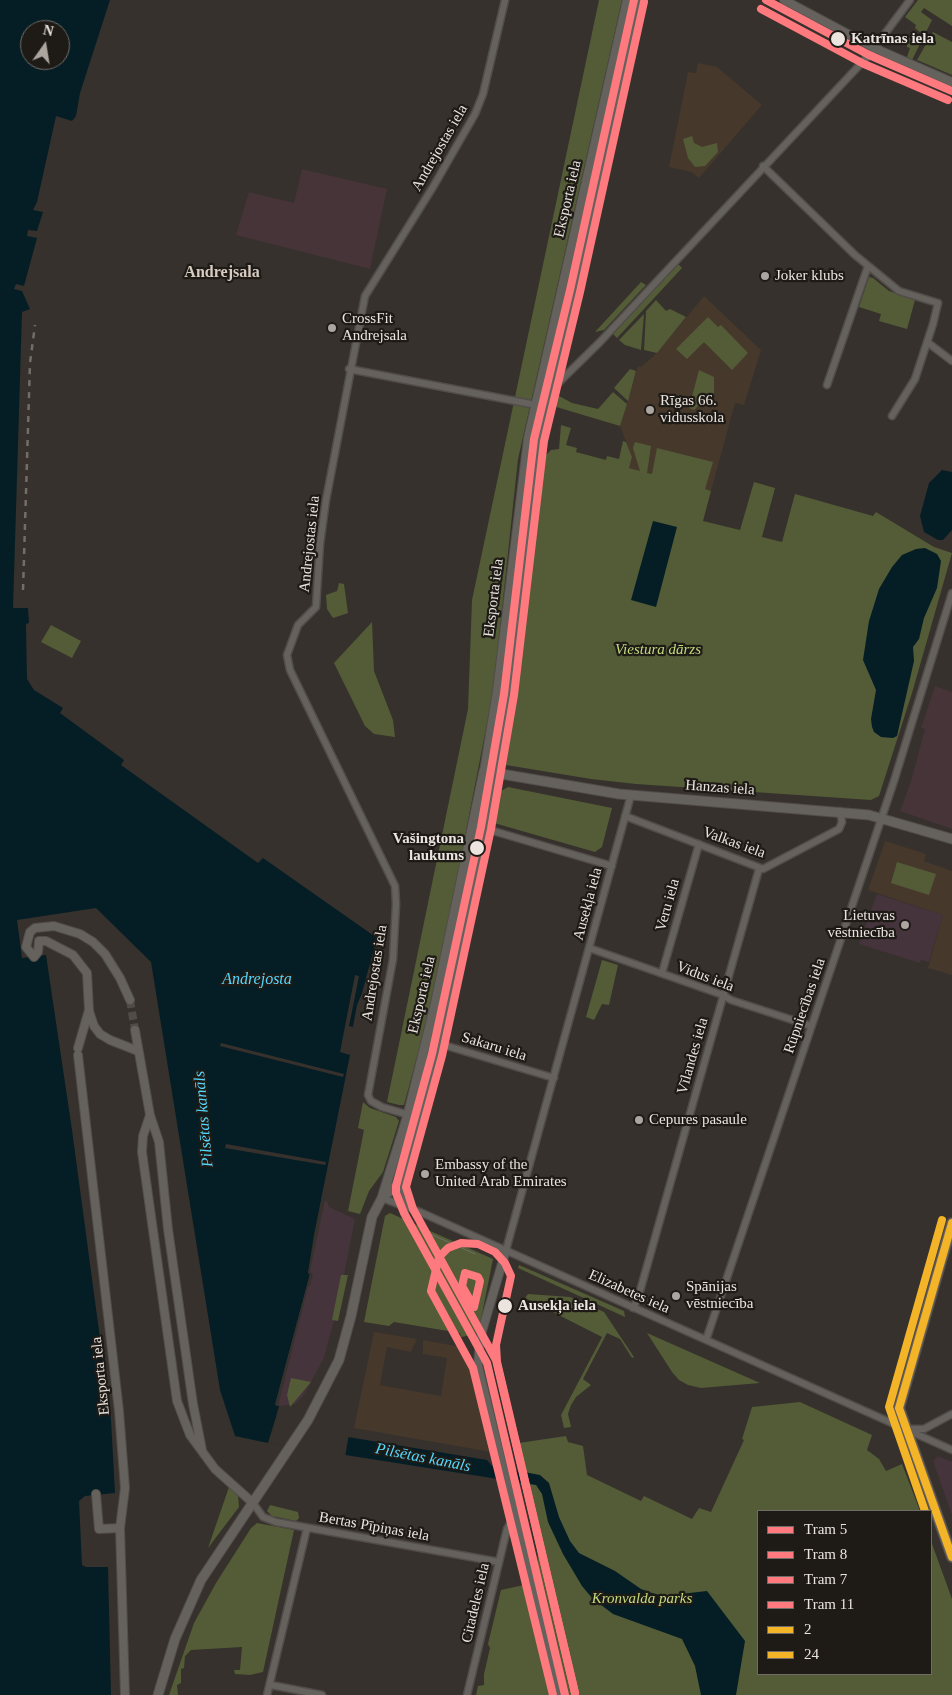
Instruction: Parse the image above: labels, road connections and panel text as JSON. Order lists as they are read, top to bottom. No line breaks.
{"streets":{"main road":["Eksporta iela","Hanzas iela"],"street":["Andrejostas iela","Valkas iela","Ausekļa iela","Veru iela","Vidus iela","Rūpniecības iela","Sakaru iela","Vīlandes iela","Elizabetes iela","Bertas Pīpiņas iela","Citadeles iela"]},"crossings":[["Andrejostas iela","Eksporta iela"],["Eksporta iela","Hanzas iela"],["Eksporta iela","Sakaru iela"],["Eksporta iela","Elizabetes iela"],["Eksporta iela","Bertas Pīpiņas iela"],["Hanzas iela","Valkas iela"],["Hanzas iela","Ausekļa iela"],["Hanzas iela","Rūpniecības iela"],["Valkas iela","Ausekļa iela"],["Valkas iela","Veru iela"],["Valkas iela","Vīlandes iela"],["Ausekļa iela","Vidus iela"],["Ausekļa iela","Sakaru iela"],["Ausekļa iela","Elizabetes iela"],["Veru iela","Vidus iela"],["Vidus iela","Rūpniecības iela"],["Vidus iela","Vīlandes iela"],["Rūpniecības iela","Elizabetes iela"],["Vīlandes iela","Elizabetes iela"],["Bertas Pīpiņas iela","Citadeles iela"]],"districts":["Andrejsala"],"water":["Andrejosta","Pilsētas kanāls"],"parks":["Viestura dārzs","Kronvalda parks"],"places":["Katrīnas iela","Joker klubs","CrossFit Andrejsala","Rīgas 66. vidusskola","Vašingtona laukums","Lietuvas vēstniecība","Cepures pasaule","Embassy of the United Arab Emirates","Spānijas vēstniecība","Ausekļa iela"],"lines":["tram line 5","tram line 8","transit line 24","transit line 2","tram line 7","tram line 11"],"legend":["Tram 5","Tram 8","Tram 7","Tram 11","2","24"],"north":"top"}
